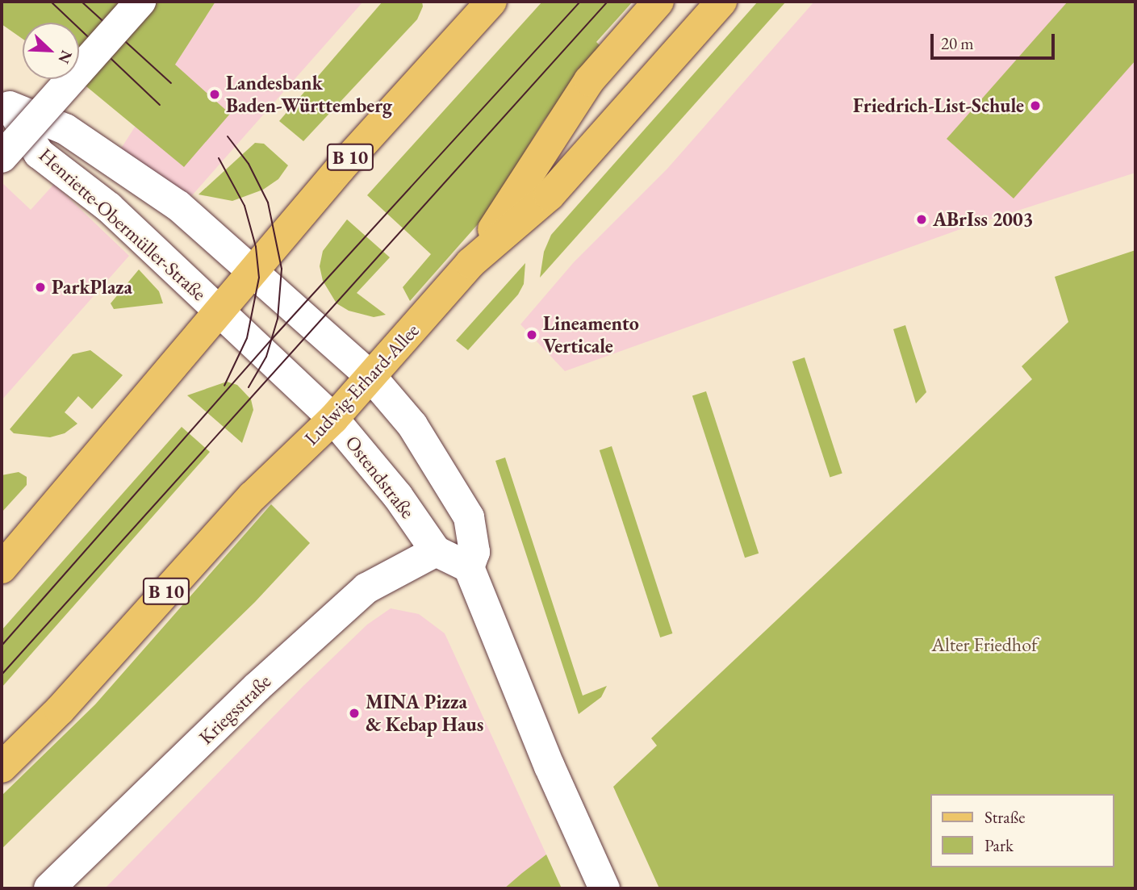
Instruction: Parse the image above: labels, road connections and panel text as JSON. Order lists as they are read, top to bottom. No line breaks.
{"streets":{"main road":["B 10","Ludwig-Erhard-Allee"],"street":["Henriette-Obermüller-Straße","Ostendstraße","Kriegsstraße"]},"crossings":[["B 10","Henriette-Obermüller-Straße"],["B 10","Ludwig-Erhard-Allee"],["B 10","Ostendstraße"],["Henriette-Obermüller-Straße","Ludwig-Erhard-Allee"],["Henriette-Obermüller-Straße","Ostendstraße"],["Ludwig-Erhard-Allee","Ostendstraße"],["Ostendstraße","Kriegsstraße"]],"parks":["Alter Friedhof"],"places":["Landesbank Baden-Württemberg","Friedrich-List-Schule","ABrIss 2003","ParkPlaza","Lineamento Verticale","MINA Pizza & Kebap Haus"],"legend":["Straße","Park"],"scale_bar":"20 m","north":"bottom right"}
